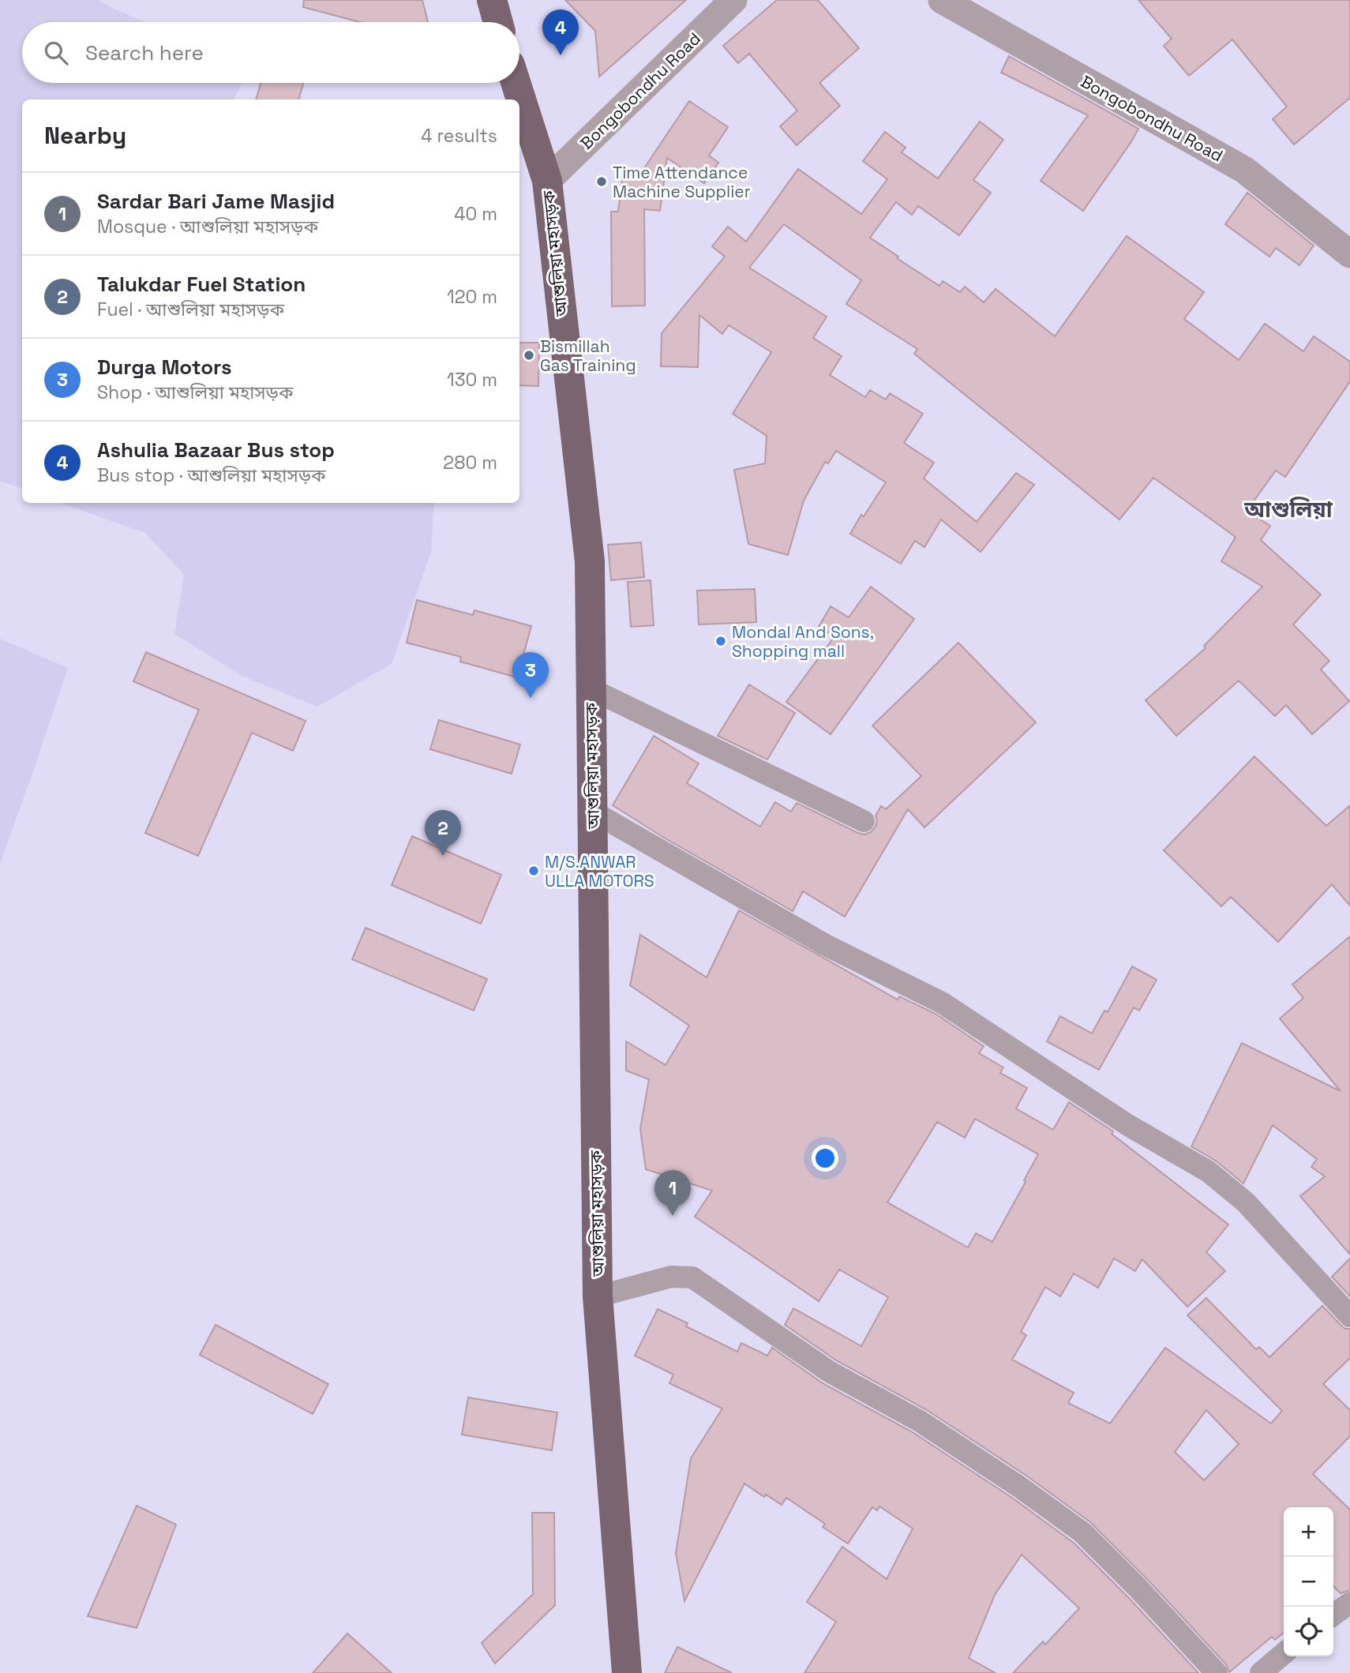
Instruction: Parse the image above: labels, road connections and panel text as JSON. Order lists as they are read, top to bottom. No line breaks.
{"streets":{"highway":["আশুলিয়া মহাসড়ক"],"street":["Bongobondhu Road"]},"crossings":[["Bongobondhu Road","আশুলিয়া মহাসড়ক"]],"districts":["আশুলিয়া"],"places":["Time Attendance Machine Supplier","Bismillah Gas Training","Mondal And Sons, Shopping mall","M/S.ANWAR ULLA MOTORS"],"page":{"pins":["4","3","2","1"],"search":"Search here","heading":["Nearby","4 results"],"list":[{"mark":"1","name":"Sardar Bari Jame Masjid","note":"Mosque · আশুলিয়া মহাসড়ক","value":"40 m"},{"mark":"2","name":"Talukdar Fuel Station","note":"Fuel · আশুলিয়া মহাসড়ক","value":"120 m"},{"mark":"3","name":"Durga Motors","note":"Shop · আশুলিয়া মহাসড়ক","value":"130 m"},{"mark":"4","name":"Ashulia Bazaar Bus stop","note":"Bus stop · আশুলিয়া মহাসড়ক","value":"280 m"}],"map_buttons":["+","−"]}}
